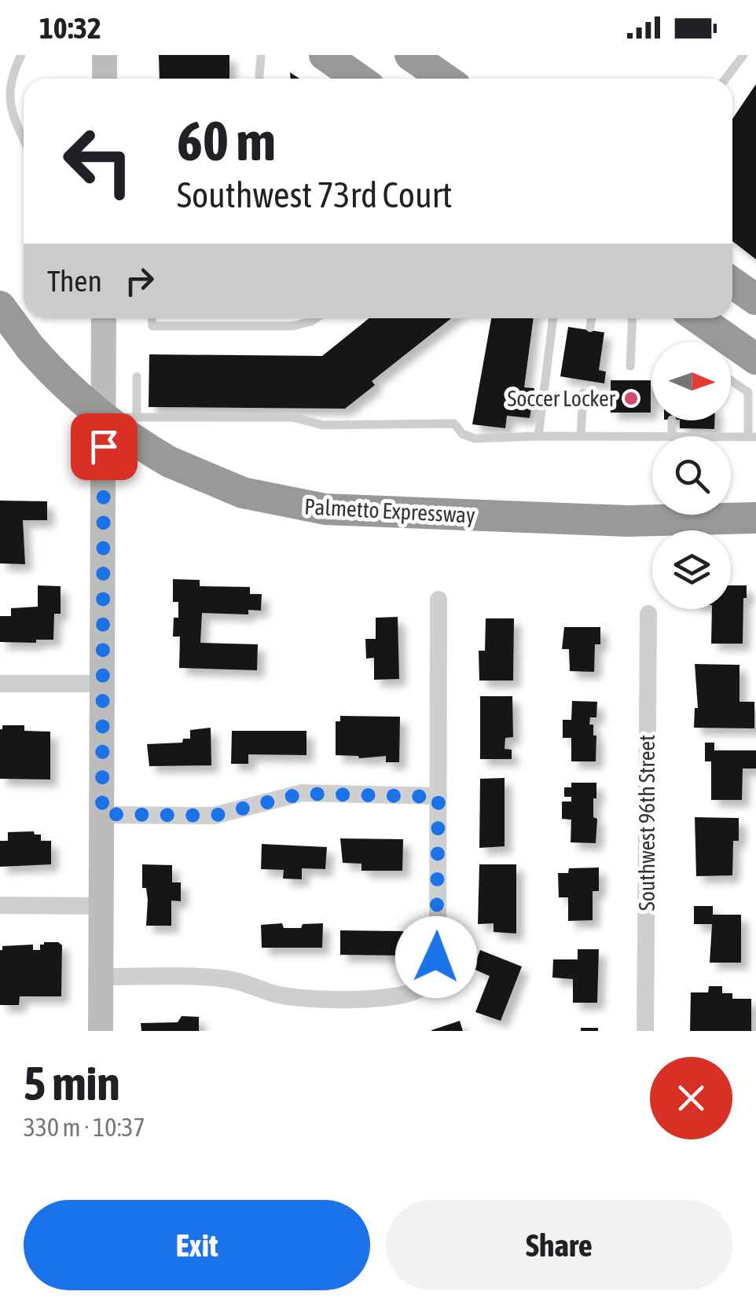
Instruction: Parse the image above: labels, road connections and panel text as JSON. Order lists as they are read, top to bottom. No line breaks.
{"streets":{"highway":["Palmetto Expressway"],"street":["Southwest 96th Street"]},"places":["Soccer Locker"],"north":"right","page":{"status":"10:32","turn":["60 m","Southwest 73rd Court"],"then":"Then","heading":["5 min","330 m · 10:37"],"buttons":["Exit","Share"]}}
